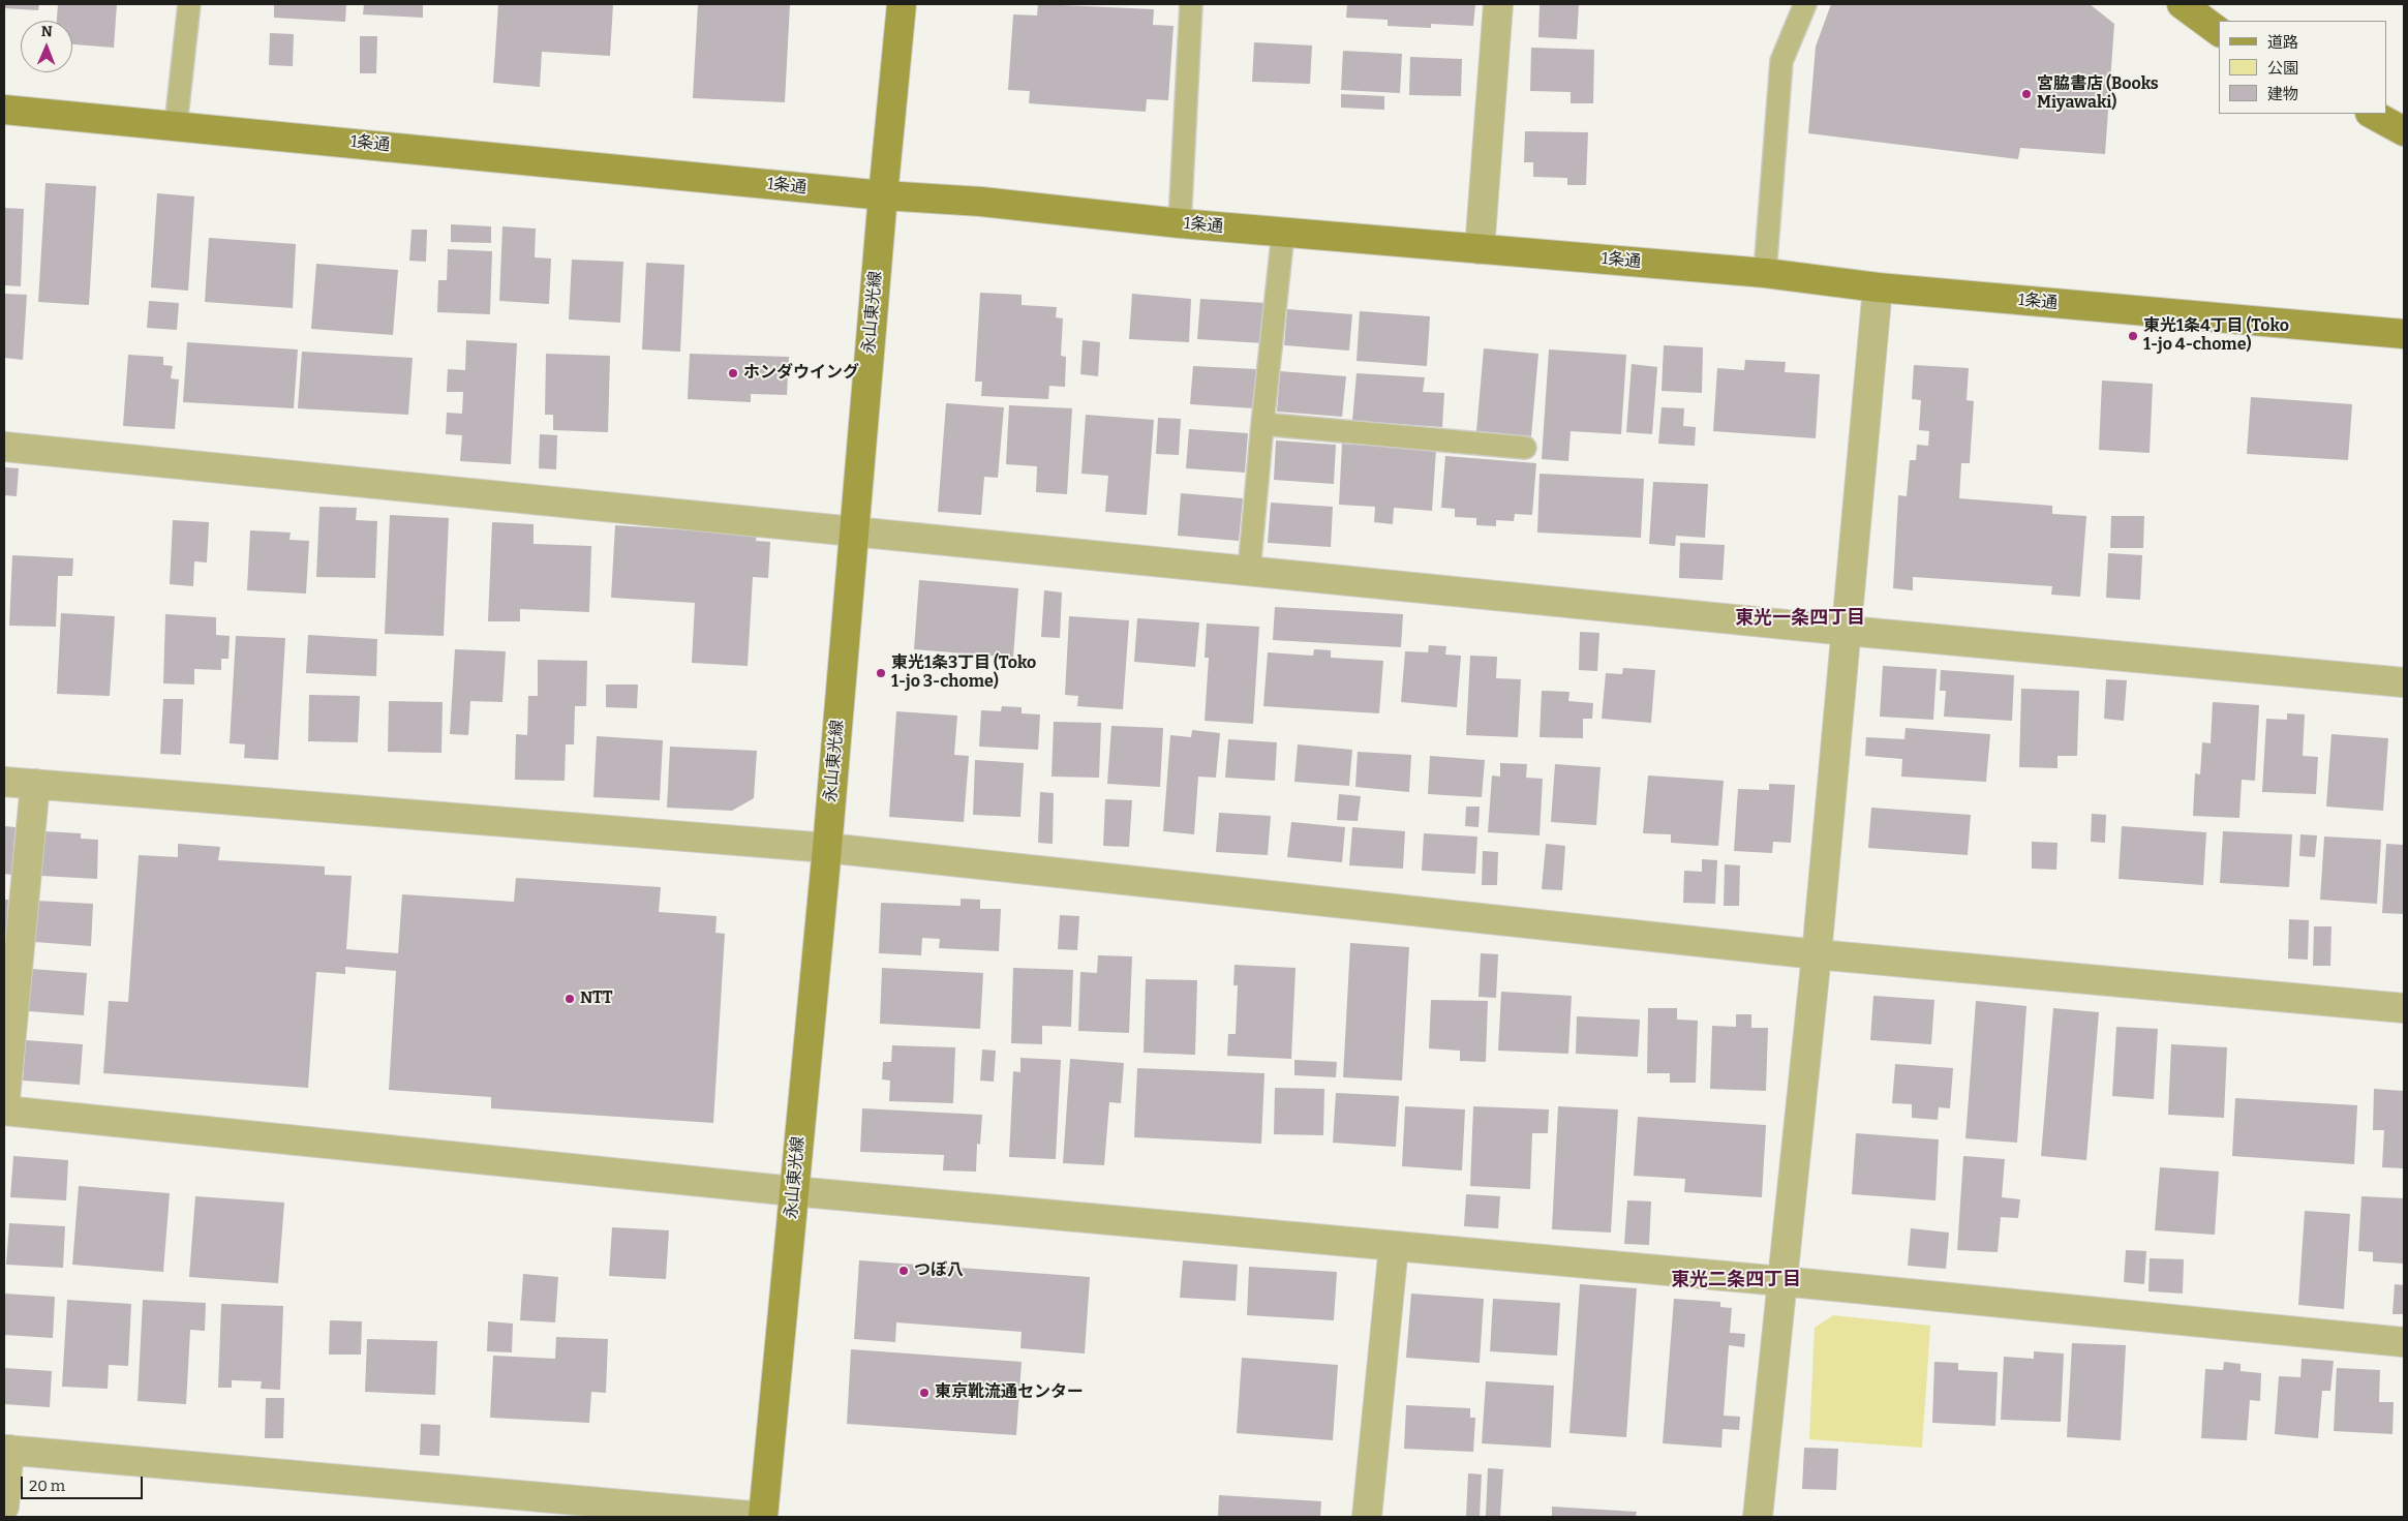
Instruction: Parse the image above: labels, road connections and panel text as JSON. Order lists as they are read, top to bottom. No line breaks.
{"streets":{"main road":["1条通","永山東光線"]},"crossings":[["1条通","永山東光線"]],"districts":["東光一条四丁目","東光二条四丁目"],"places":["宮脇書店 (Books Miyawaki)","東光1条4丁目 (Toko 1-jo 4-chome)","ホンダウイング","東光1条3丁目 (Toko 1-jo 3-chome)","NTT","つぼ八","東京靴流通センター"],"legend":["道路","公園","建物"],"scale_bar":"20 m","north":"top"}
